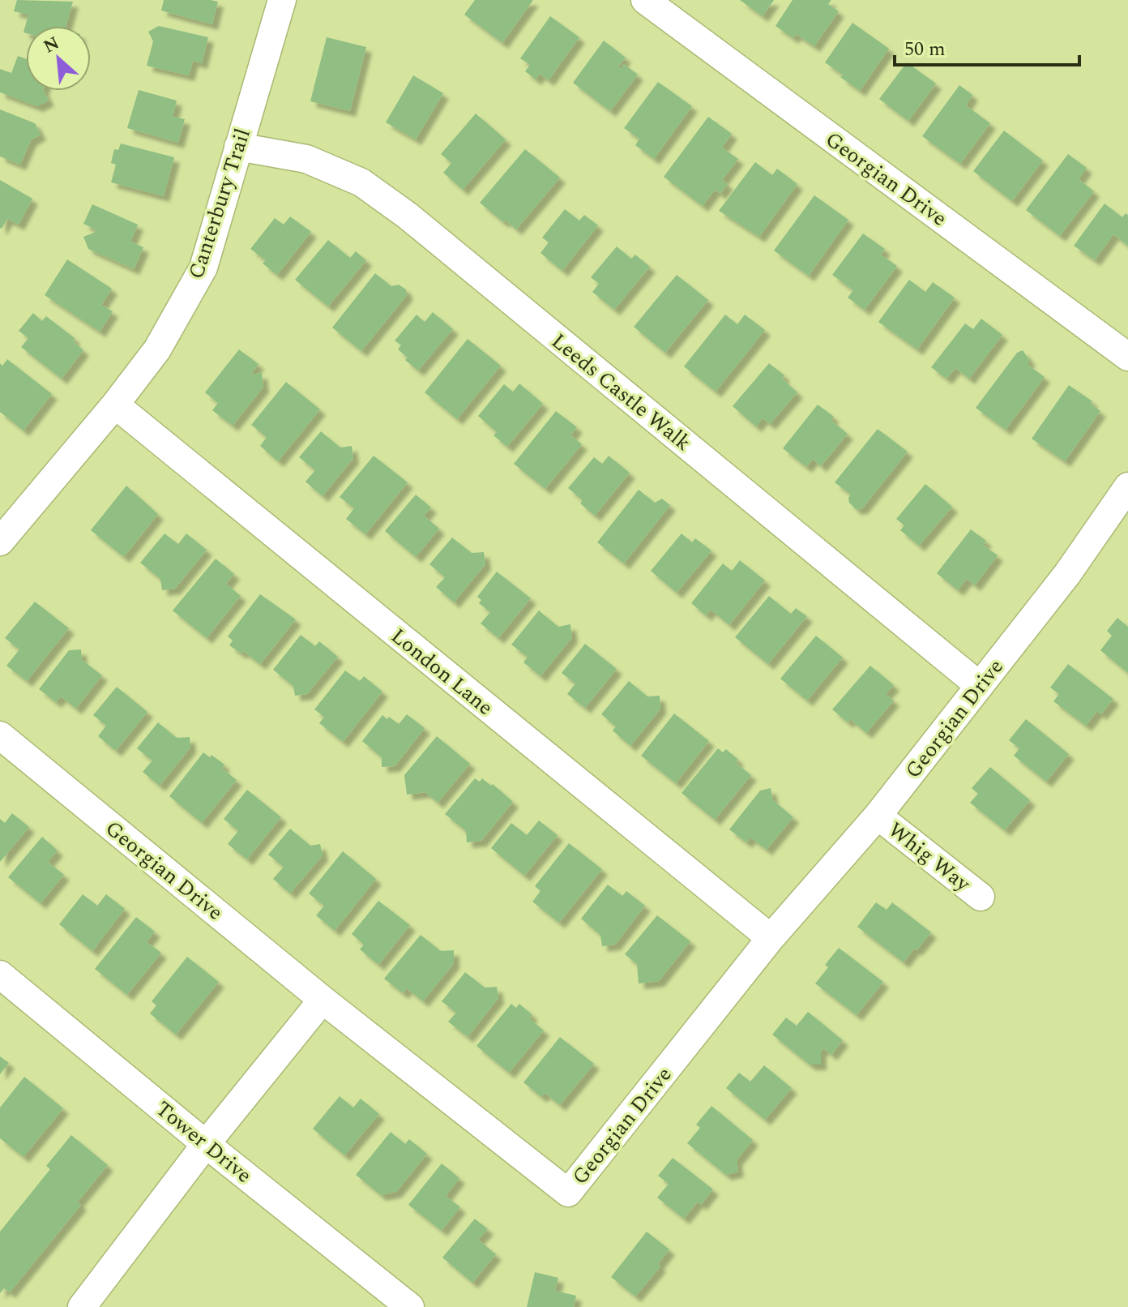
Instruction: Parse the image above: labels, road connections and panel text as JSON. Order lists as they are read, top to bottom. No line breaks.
{"streets":{"street":["Georgian Drive","Canterbury Trail","Leeds Castle Walk","London Lane","Whig Way","Tower Drive"]},"crossings":[["Georgian Drive","Leeds Castle Walk"],["Georgian Drive","London Lane"],["Georgian Drive","Whig Way"],["Canterbury Trail","Leeds Castle Walk"],["Canterbury Trail","London Lane"]],"scale_bar":"50 m","north":"top left"}
